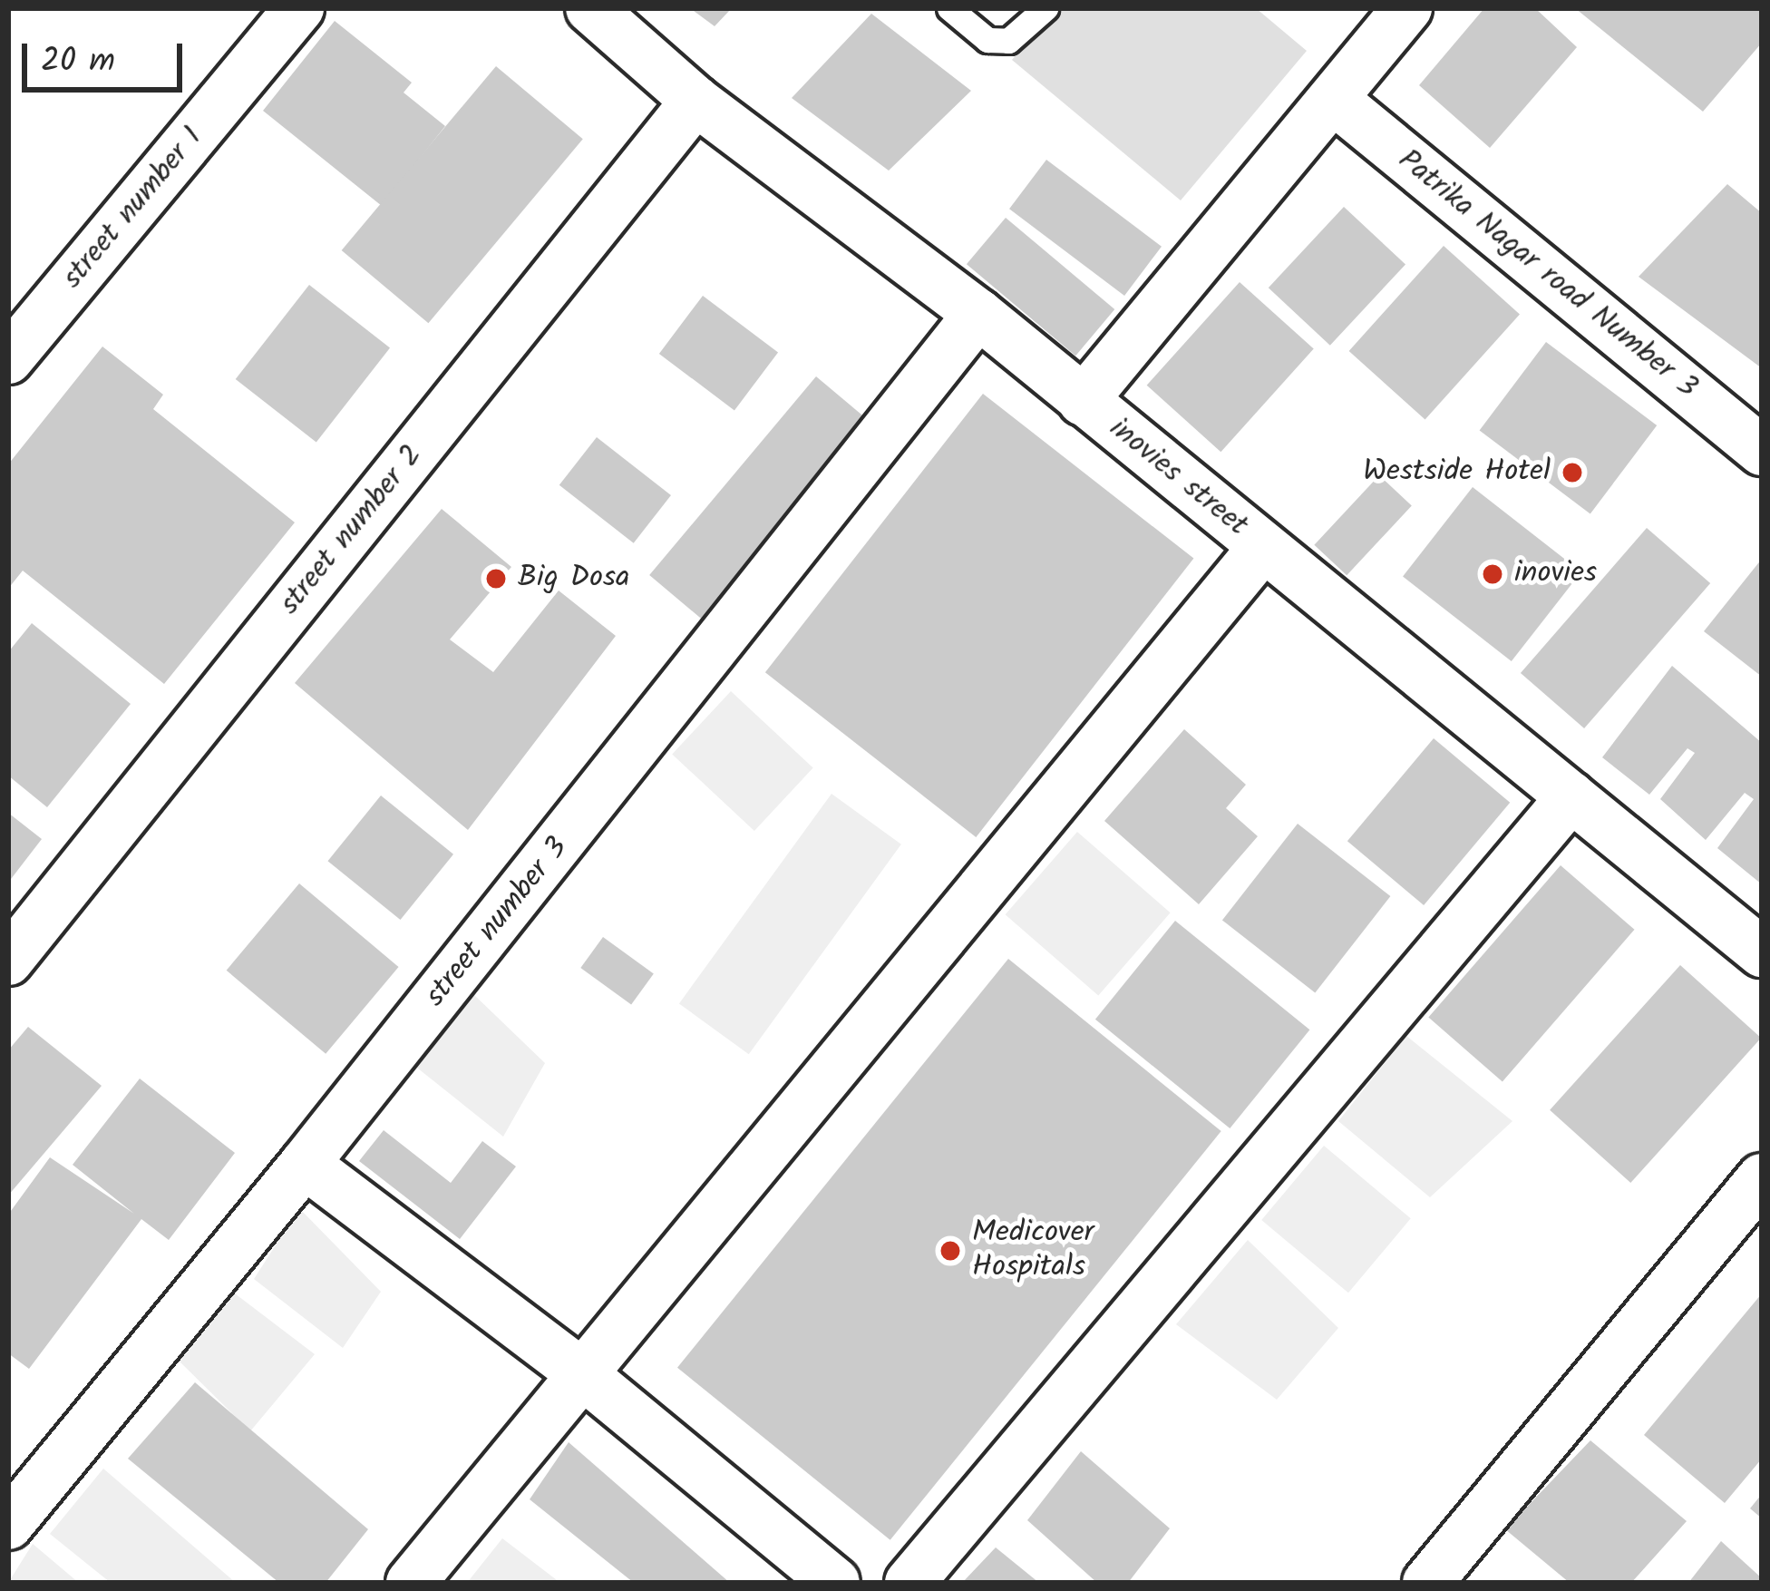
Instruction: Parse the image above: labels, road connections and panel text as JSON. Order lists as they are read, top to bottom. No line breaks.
{"streets":{"street":["street number 1","Patrika Nagar road Number 3","inovies street","street number 2","street number 3"]},"crossings":[["inovies street","street number 2"],["inovies street","street number 3"]],"places":["Westside Hotel","inovies","Big Dosa","Medicover Hospitals"],"scale_bar":"20 m"}
